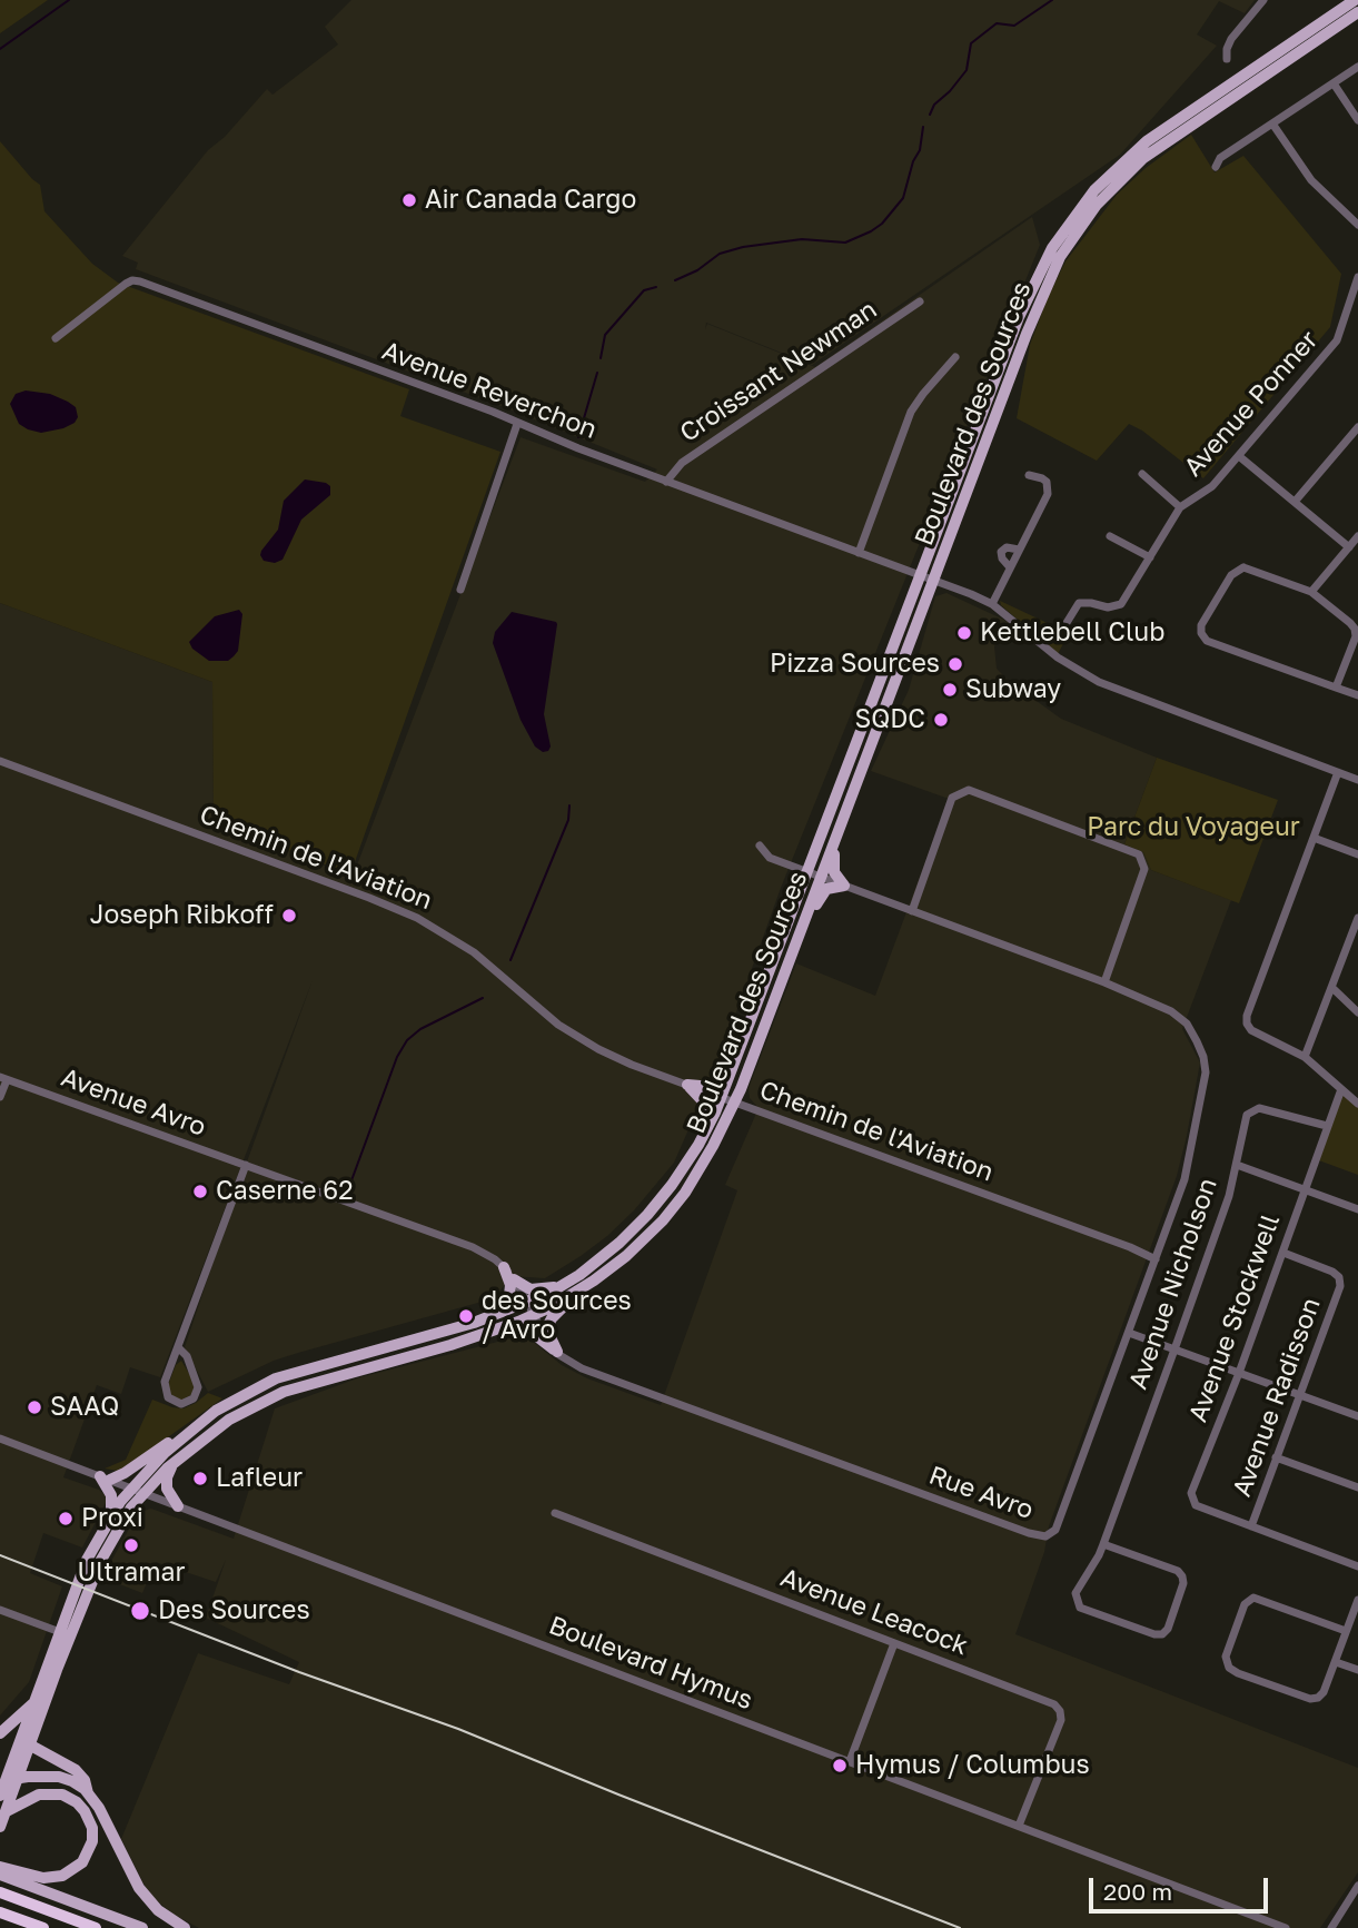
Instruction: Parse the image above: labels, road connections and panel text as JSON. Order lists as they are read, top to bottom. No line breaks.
{"streets":{"main road":["Boulevard des Sources"],"street":["Croissant Newman","Avenue Reverchon","Avenue Ponner","Chemin de l'Aviation","Avenue Avro","Avenue Nicholson","Avenue Stockwell","Avenue Radisson","Rue Avro","Avenue Leacock","Boulevard Hymus"]},"crossings":[["Croissant Newman","Avenue Reverchon"],["Avenue Reverchon","Boulevard des Sources"],["Boulevard des Sources","Chemin de l'Aviation"],["Boulevard des Sources","Rue Avro"],["Boulevard des Sources","Boulevard Hymus"],["Chemin de l'Aviation","Rue Avro"],["Avenue Avro","Rue Avro"],["Avenue Nicholson","Avenue Stockwell"],["Avenue Stockwell","Avenue Radisson"],["Avenue Leacock","Boulevard Hymus"]],"parks":["Parc du Voyageur"],"places":["Air Canada Cargo","Kettlebell Club","Pizza Sources","Subway","SQDC","Joseph Ribkoff","Caserne 62","des Sources / Avro","SAAQ","Lafleur","Proxi","Ultramar","Des Sources","Hymus / Columbus"],"scale_bar":"200 m"}
